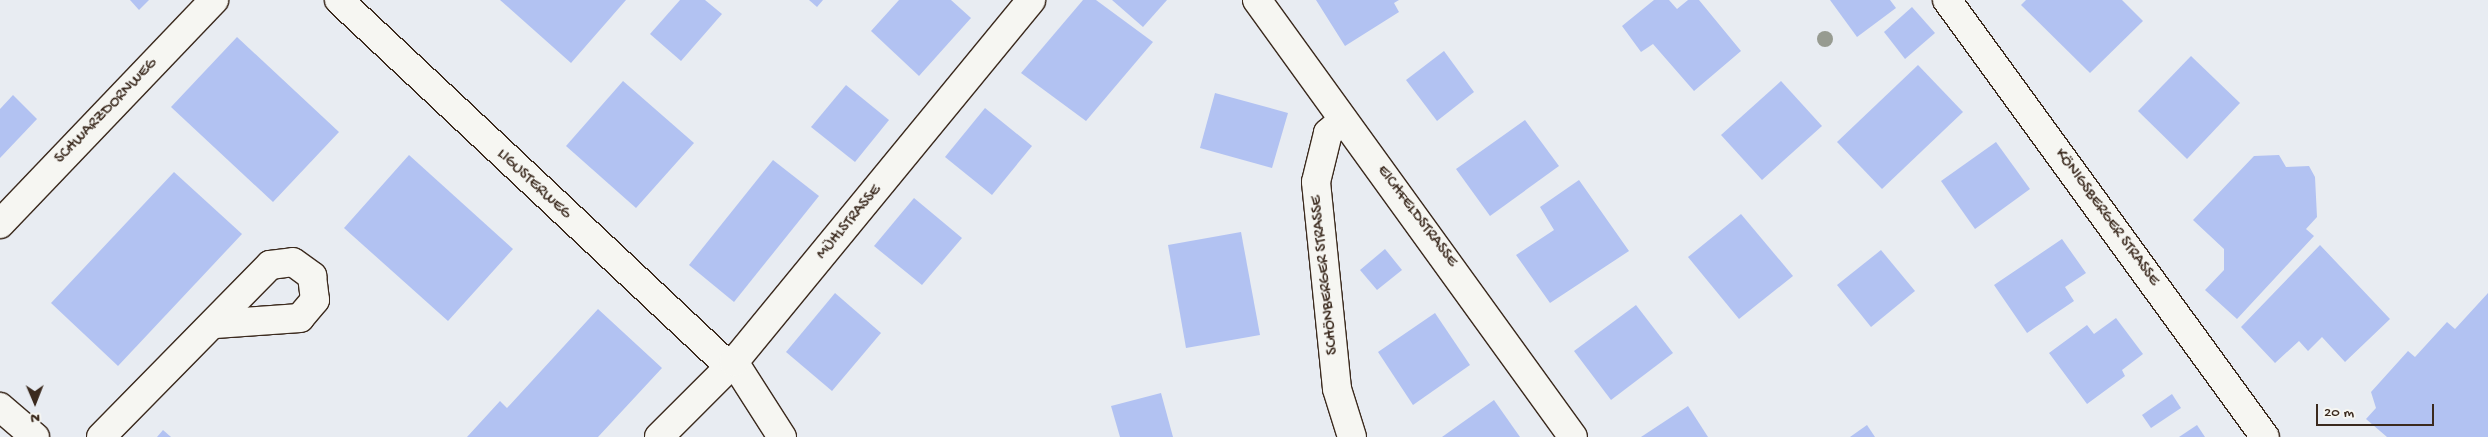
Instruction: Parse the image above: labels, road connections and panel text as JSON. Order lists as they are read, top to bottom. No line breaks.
{"streets":{"street":["SCHWARZDORNWEG","LIGUSTERWEG","EICHFELDSTRASSE","KÖNIGSBERGER STRASSE","MÜHLSTRASSE","SCHÖNBERGER STRASSE"]},"crossings":[["LIGUSTERWEG","MÜHLSTRASSE"],["EICHFELDSTRASSE","SCHÖNBERGER STRASSE"]],"scale_bar":"20 m","north":"bottom"}
